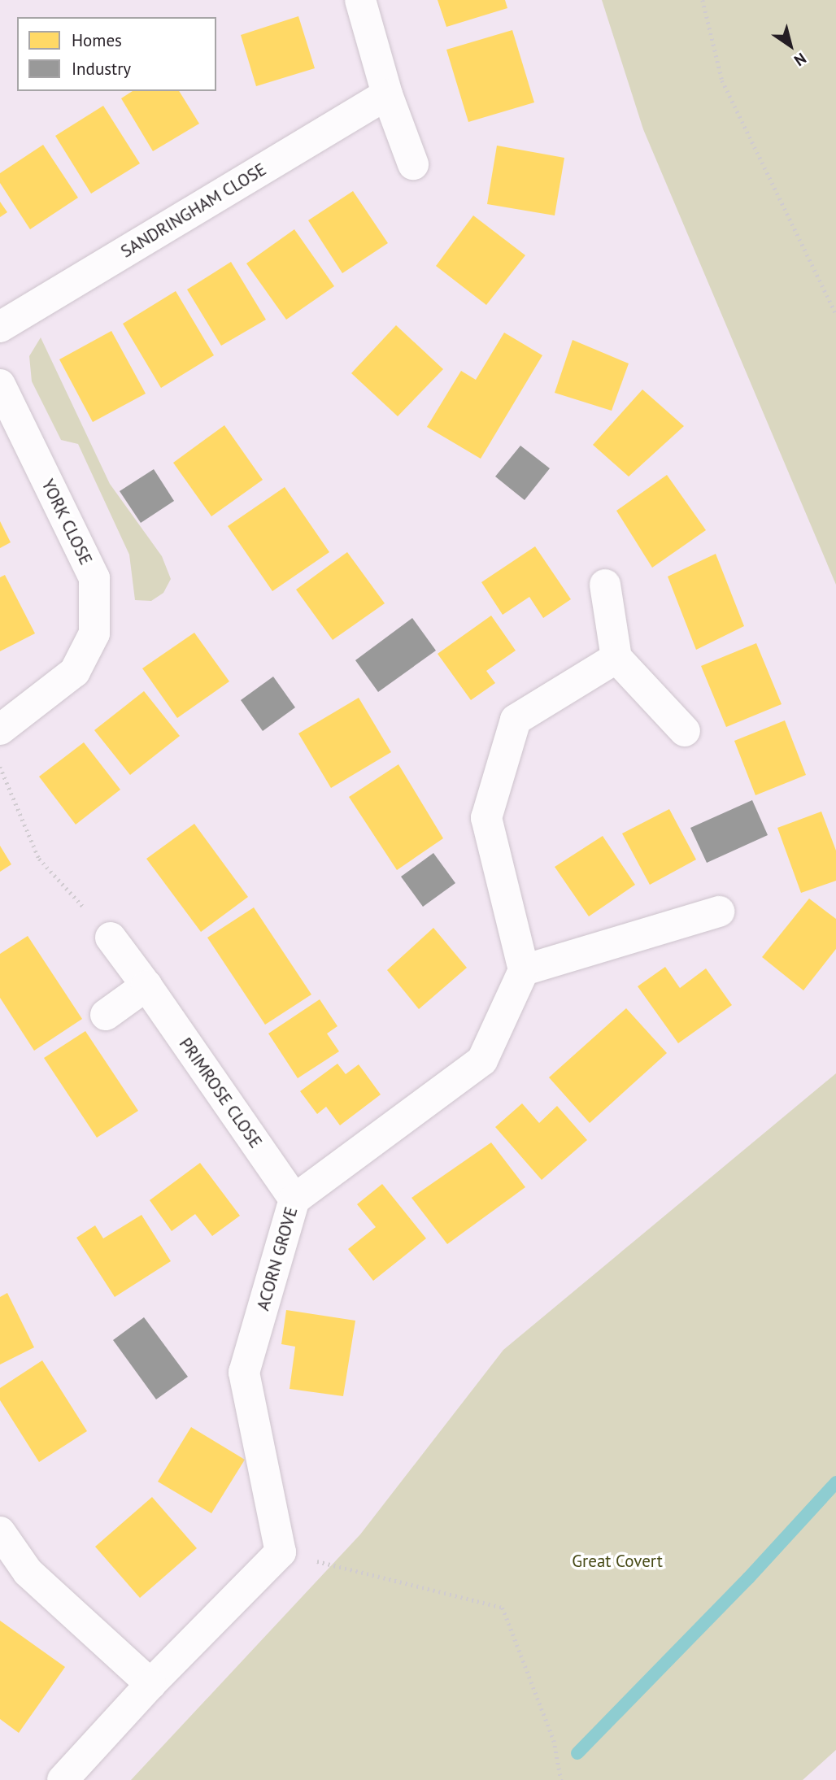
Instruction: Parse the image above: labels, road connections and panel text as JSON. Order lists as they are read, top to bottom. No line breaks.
{"streets":{"street":["SANDRINGHAM CLOSE","YORK CLOSE","PRIMROSE CLOSE","ACORN GROVE"]},"crossings":[["PRIMROSE CLOSE","ACORN GROVE"]],"parks":["Great Covert"],"legend":["Homes","Industry"],"north":"bottom right"}
